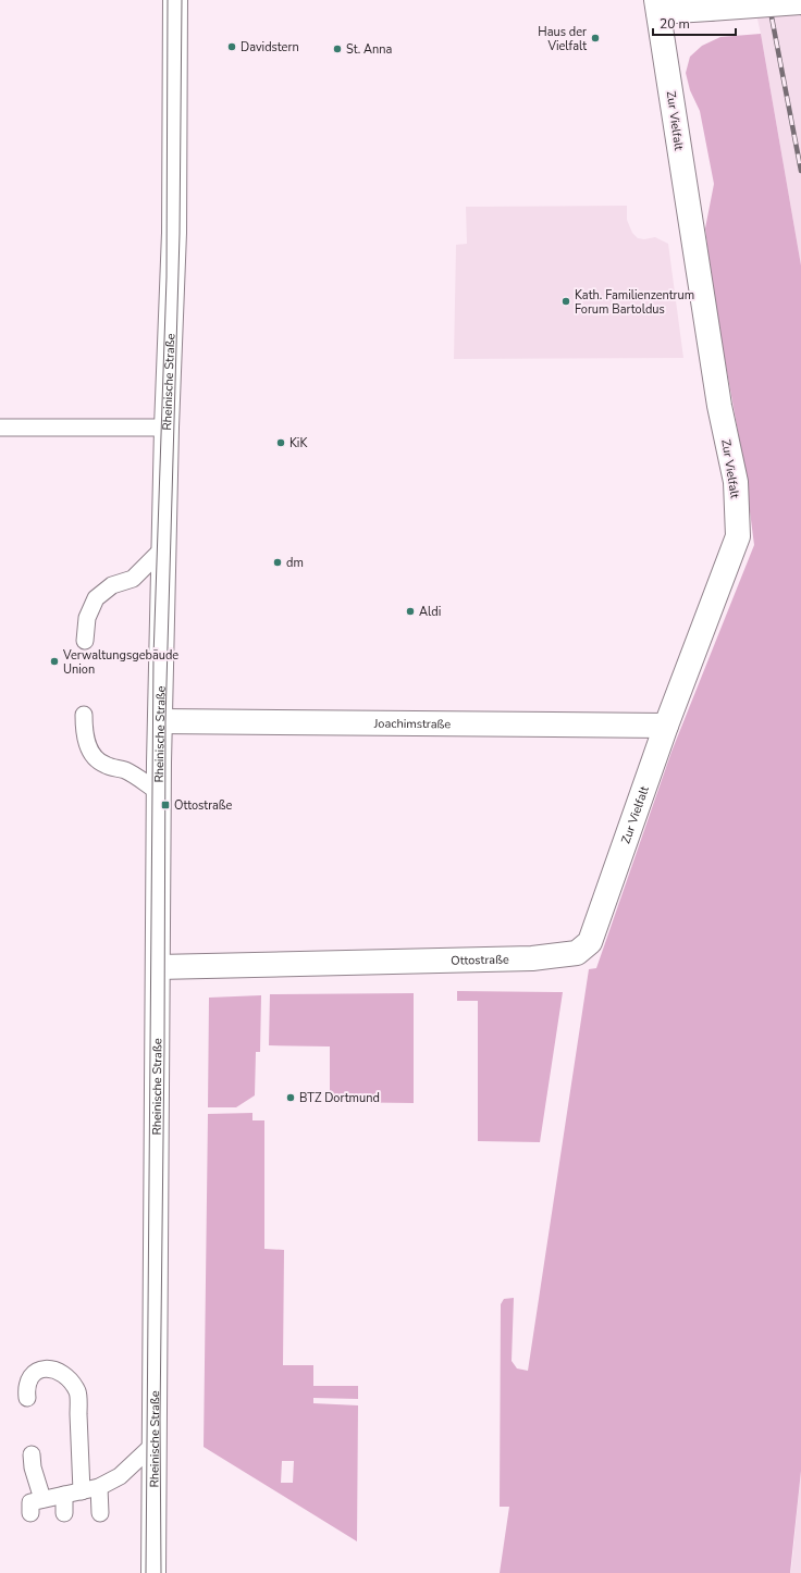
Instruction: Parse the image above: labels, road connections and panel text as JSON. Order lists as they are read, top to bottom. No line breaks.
{"streets":{"street":["Zur Vielfalt","Rheinische Straße","Joachimstraße","Ottostraße"]},"crossings":[["Zur Vielfalt","Joachimstraße"],["Zur Vielfalt","Ottostraße"],["Rheinische Straße","Joachimstraße"],["Rheinische Straße","Ottostraße"]],"places":{"other":["Haus der Vielfalt","Davidstern","St. Anna","Kath. Familienzentrum Forum Bartoldus","KiK","dm","Aldi","Verwaltungsgebäude Union","BTZ Dortmund"],"transit":["Ottostraße"]},"scale_bar":"20 m"}
